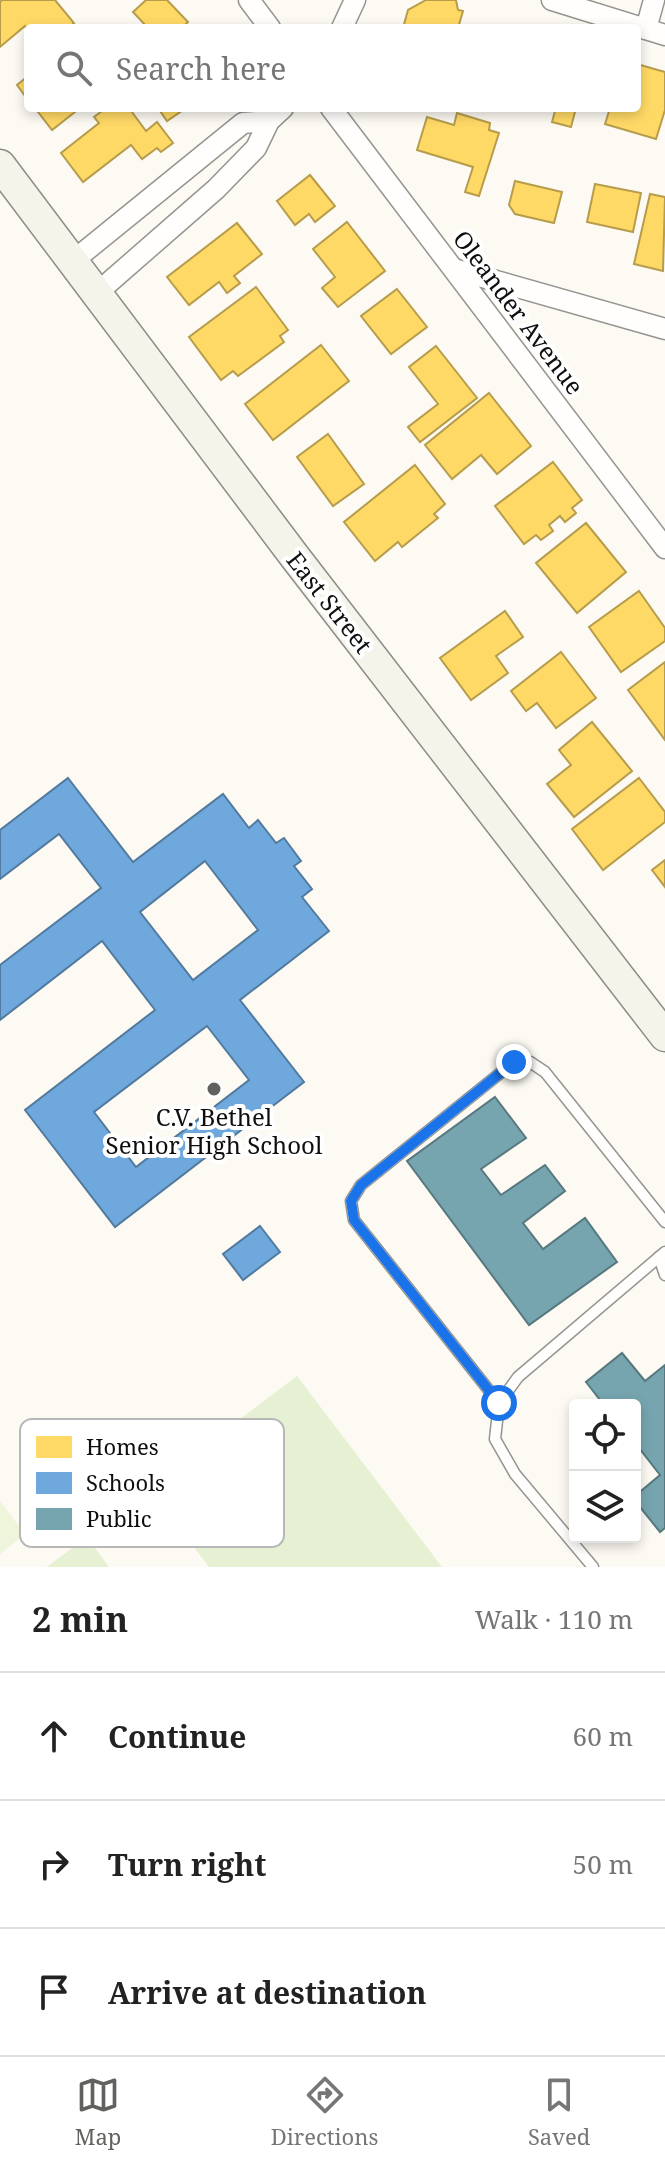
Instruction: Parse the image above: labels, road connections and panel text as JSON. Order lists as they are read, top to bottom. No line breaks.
{"streets":{"main road":["East Street"],"street":["Oleander Avenue"]},"places":["C.V. Bethel Senior High School"],"legend":["Homes","Schools","Public"],"page":{"search":"Search here","heading":["2 min","Walk · 110 m"],"list":[["Continue","60 m"],["Turn right","50 m"],"Arrive at destination"],"nav":["Map","Directions","Saved"]}}
